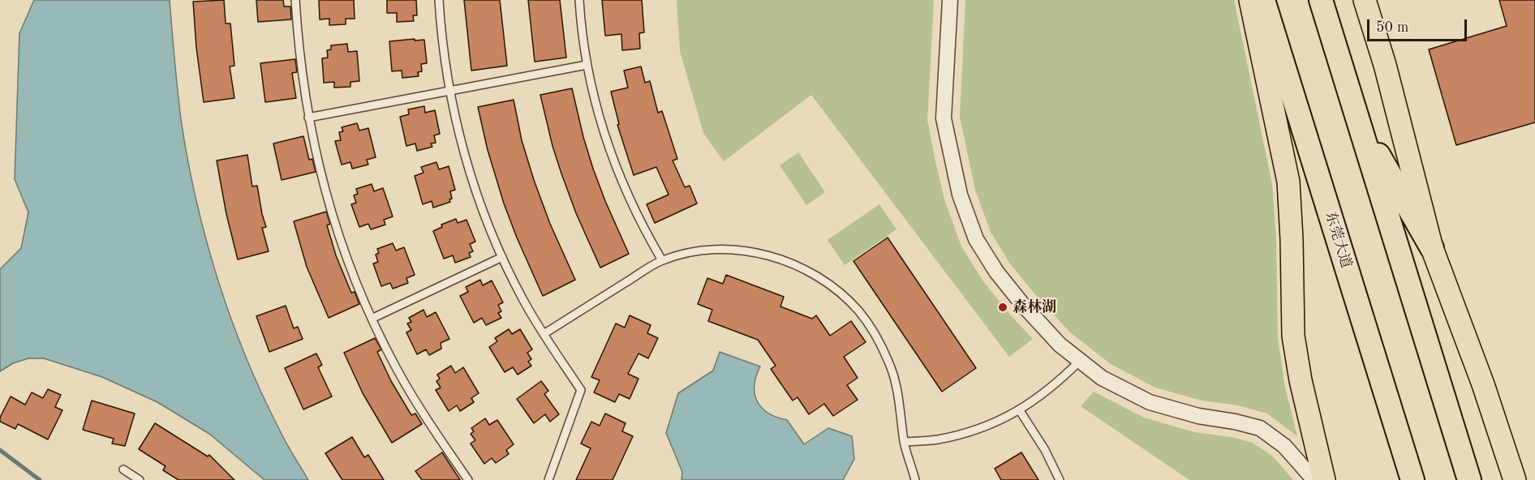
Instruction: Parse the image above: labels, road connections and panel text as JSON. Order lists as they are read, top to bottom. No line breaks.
{"streets":{"highway":["东莞大道"]},"places":["森林湖"],"scale_bar":"50 m"}
